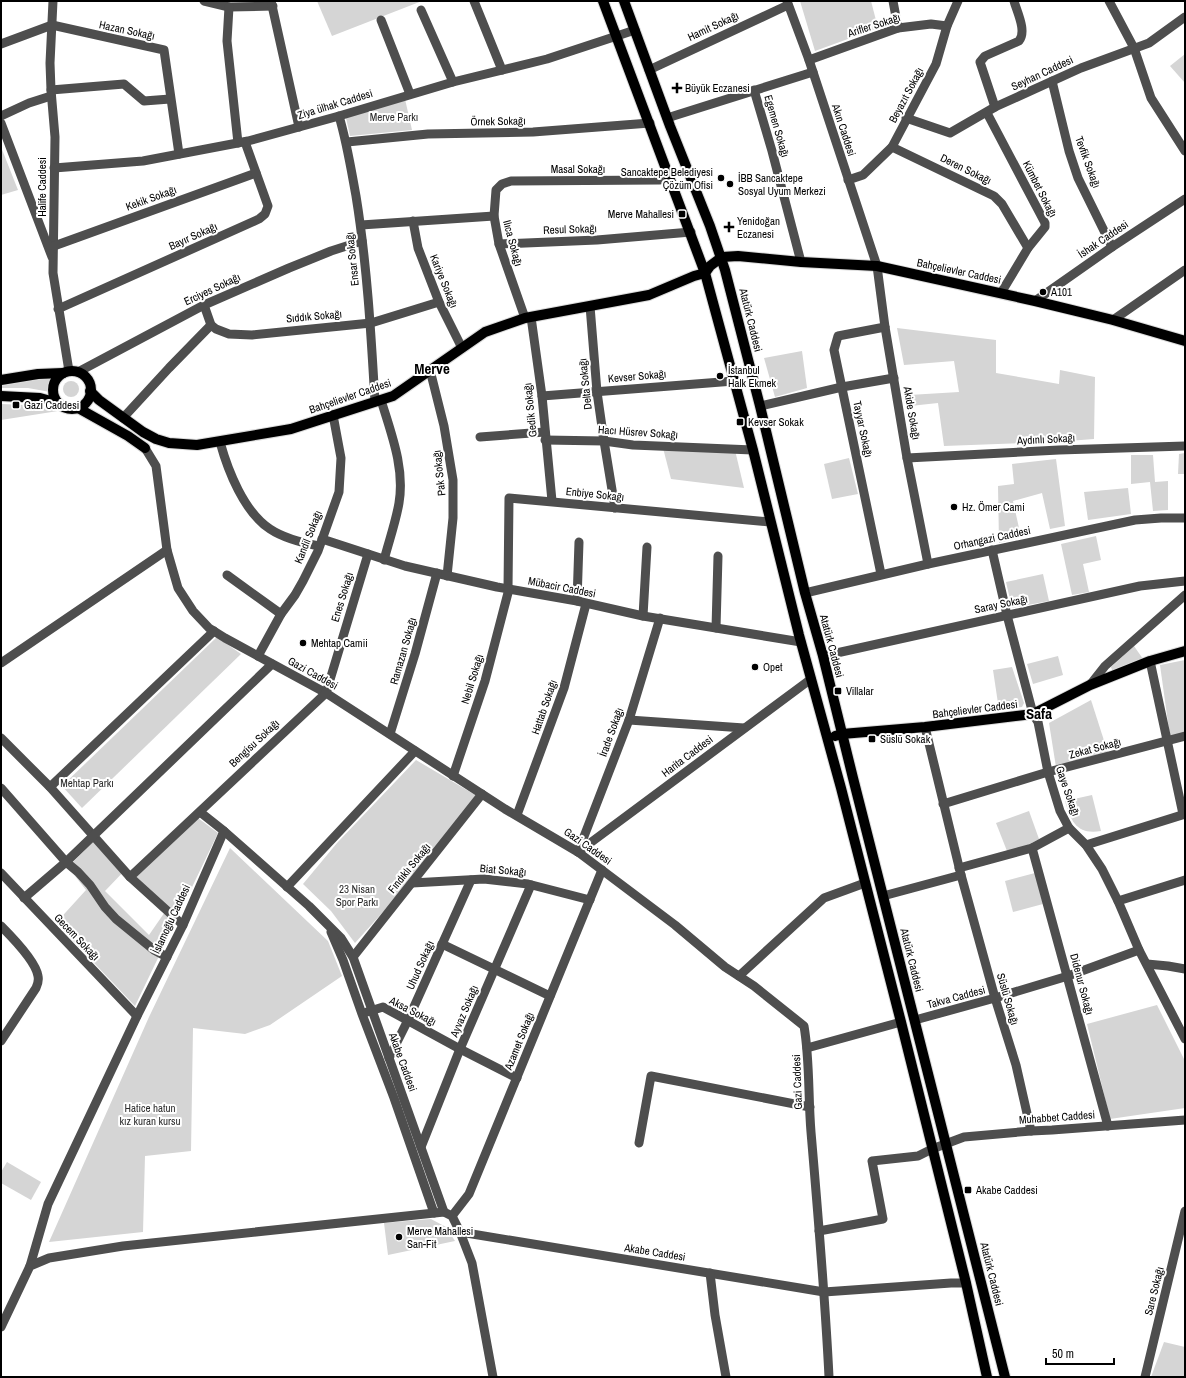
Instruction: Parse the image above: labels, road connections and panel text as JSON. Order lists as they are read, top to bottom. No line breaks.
{"streets":{"main road":["Bahçelievler Caddesi","Atatürk Caddesi"],"street":["Arifler Sokağı","Hamit Sokağı","Hazan Sokağı","Seyhan Caddesi","Beyazıt Sokağı","Ziya ülhak Caddesi","Örnek Sokağı","Egemen Sokağı","Akın Caddesi","Tevfik Sokağı","Masal Sokağı","Deren Sokağı","Halife Caddesi","Kümbet Sokağı","Kekik Sokağı","Resul Sokağı","Bayır Sokağı","İshak Caddesi","Ilıca Sokağı","Ensar Sokağı","Kariye Sokağı","Erciyes Sokağı","Sıddık Sokağı","Kevser Sokağı","Delta Sokağı","Gedik Sokağı","Akide Sokağı","Tayyar Sokağı","Hacı Hüsrev Sokağı","Aydınlı Sokağı","Pak Sokağı","Enbiye Sokağı","Kandil Sokağı","Orhangazi Caddesi","Mübacir Caddesi","Enes Sokağı","Saray Sokağı","Ramazan Sokağı","Gazi Caddesi","Nebil Sokağı","Hattab Sokağı","İrade Sokağı","Bengisu Sokağı","Zekat Sokağı","Harita Caddesi","Gaye Sokağı","Fındıklı Sokağı","Biat Sokağı","İslamoğlu Caddesi","Gecem Sokağı","Uhud Sokağı","Didenur Sokağı","Takva Caddesi","Süslü Sokağı","Aksa Sokağı","Ayvaz Sokağı","Azamet Sokağı","Akabe Caddesi","Muhabbet Caddesi","Sare Sokağı"]},"crossings":[["Arifler Sokağı","Beyazıt Sokağı"],["Arifler Sokağı","Akın Caddesi"],["Hamit Sokağı","Akın Caddesi"],["Hamit Sokağı","Atatürk Caddesi"],["Hazan Sokağı","Ziya ülhak Caddesi"],["Hazan Sokağı","Halife Caddesi"],["Seyhan Caddesi","Beyazıt Sokağı"],["Seyhan Caddesi","Tevfik Sokağı"],["Seyhan Caddesi","Kümbet Sokağı"],["Beyazıt Sokağı","Akın Caddesi"],["Beyazıt Sokağı","Deren Sokağı"],["Ziya ülhak Caddesi","Halife Caddesi"],["Ziya ülhak Caddesi","Bayır Sokağı"],["Ziya ülhak Caddesi","Ensar Sokağı"],["Ziya ülhak Caddesi","Atatürk Caddesi"],["Örnek Sokağı","Ensar Sokağı"],["Egemen Sokağı","Bahçelievler Caddesi"],["Akın Caddesi","Bahçelievler Caddesi"],["Akın Caddesi","Akide Sokağı"],["Tevfik Sokağı","İshak Caddesi"],["Masal Sokağı","Ilıca Sokağı"],["Deren Sokağı","Kümbet Sokağı"],["Halife Caddesi","Kekik Sokağı"],["Halife Caddesi","Bayır Sokağı"],["Halife Caddesi","Bahçelievler Caddesi"],["Halife Caddesi","Erciyes Sokağı"],["Kümbet Sokağı","Bahçelievler Caddesi"],["Kekik Sokağı","Bayır Sokağı"],["Resul Sokağı","Ilıca Sokağı"],["İshak Caddesi","Bahçelievler Caddesi"],["Ilıca Sokağı","Bahçelievler Caddesi"],["Ilıca Sokağı","Gedik Sokağı"],["Ensar Sokağı","Bahçelievler Caddesi"],["Ensar Sokağı","Erciyes Sokağı"],["Ensar Sokağı","Sıddık Sokağı"],["Ensar Sokağı","Mübacir Caddesi"],["Bahçelievler Caddesi","Kariye Sokağı"],["Bahçelievler Caddesi","Erciyes Sokağı"],["Bahçelievler Caddesi","Atatürk Caddesi"],["Bahçelievler Caddesi","Delta Sokağı"],["Bahçelievler Caddesi","Gedik Sokağı"],["Bahçelievler Caddesi","Akide Sokağı"],["Bahçelievler Caddesi","Pak Sokağı"],["Bahçelievler Caddesi","Kandil Sokağı"],["Bahçelievler Caddesi","Mübacir Caddesi"],["Bahçelievler Caddesi","Gaye Sokağı"],["Bahçelievler Caddesi","Süslü Sokağı"],["Kariye Sokağı","Sıddık Sokağı"],["Atatürk Caddesi","Orhangazi Caddesi"],["Atatürk Caddesi","Saray Sokağı"],["Atatürk Caddesi","Takva Caddesi"],["Atatürk Caddesi","Muhabbet Caddesi"],["Kevser Sokağı","Delta Sokağı"],["Kevser Sokağı","Gedik Sokağı"],["Delta Sokağı","Hacı Hüsrev Sokağı"],["Delta Sokağı","Enbiye Sokağı"],["Gedik Sokağı","Hacı Hüsrev Sokağı"],["Gedik Sokağı","Enbiye Sokağı"],["Akide Sokağı","Tayyar Sokağı"],["Akide Sokağı","Aydınlı Sokağı"],["Akide Sokağı","Orhangazi Caddesi"],["Tayyar Sokağı","Orhangazi Caddesi"],["Pak Sokağı","Mübacir Caddesi"],["Enbiye Sokağı","Mübacir Caddesi"],["Enbiye Sokağı","Nebil Sokağı"],["Kandil Sokağı","Mübacir Caddesi"],["Kandil Sokağı","Gazi Caddesi"],["Orhangazi Caddesi","Gaye Sokağı"],["Mübacir Caddesi","Enes Sokağı"],["Mübacir Caddesi","Ramazan Sokağı"],["Mübacir Caddesi","Nebil Sokağı"],["Mübacir Caddesi","Hattab Sokağı"],["Mübacir Caddesi","İrade Sokağı"],["Enes Sokağı","Gazi Caddesi"],["Enes Sokağı","Bengisu Sokağı"],["Saray Sokağı","Gaye Sokağı"],["Ramazan Sokağı","Gazi Caddesi"],["Gazi Caddesi","Nebil Sokağı"],["Gazi Caddesi","Hattab Sokağı"],["Gazi Caddesi","İrade Sokağı"],["Gazi Caddesi","Bengisu Sokağı"],["Gazi Caddesi","Harita Caddesi"],["Gazi Caddesi","Fındıklı Sokağı"],["Gazi Caddesi","Azamet Sokağı"],["Gazi Caddesi","Akabe Caddesi"],["Gazi Caddesi","Muhabbet Caddesi"],["İrade Sokağı","Harita Caddesi"],["Bengisu Sokağı","Akabe Caddesi"],["Zekat Sokağı","Gaye Sokağı"],["Zekat Sokağı","Süslü Sokağı"],["Gaye Sokağı","Takva Caddesi"],["Fındıklı Sokağı","Biat Sokağı"],["Fındıklı Sokağı","Akabe Caddesi"],["Biat Sokağı","Uhud Sokağı"],["Biat Sokağı","Ayvaz Sokağı"],["Biat Sokağı","Azamet Sokağı"],["İslamoğlu Caddesi","Gecem Sokağı"],["İslamoğlu Caddesi","Akabe Caddesi"],["Uhud Sokağı","Aksa Sokağı"],["Uhud Sokağı","Akabe Caddesi"],["Didenur Sokağı","Takva Caddesi"],["Didenur Sokağı","Muhabbet Caddesi"],["Takva Caddesi","Süslü Sokağı"],["Süslü Sokağı","Muhabbet Caddesi"],["Aksa Sokağı","Ayvaz Sokağı"],["Aksa Sokağı","Azamet Sokağı"],["Aksa Sokağı","Akabe Caddesi"],["Ayvaz Sokağı","Akabe Caddesi"],["Azamet Sokağı","Akabe Caddesi"]],"districts":["Merve","Safa"],"parks":["Merve Parkı","Mehtap Parkı","23 Nisan Spor Parkı","Hatice hatun kız kuran kursu"],"places":{"health":["Büyük Eczanesi","Yenidoğan Eczanesi"],"other":["Sancaktepe Belediyesi Çözüm Ofisi","İBB Sancaktepe Sosyal Uyum Merkezi","A101","İstanbul Halk Ekmek","Hz. Ömer Cami","Mehtap Camii","Opet","Merve Mahallesi San-Fit"],"transit":["Merve Mahallesi","Gazi Caddesi","Kevser Sokak","Villalar","Süslü Sokak","Akabe Caddesi"]},"scale_bar":"50 m"}
